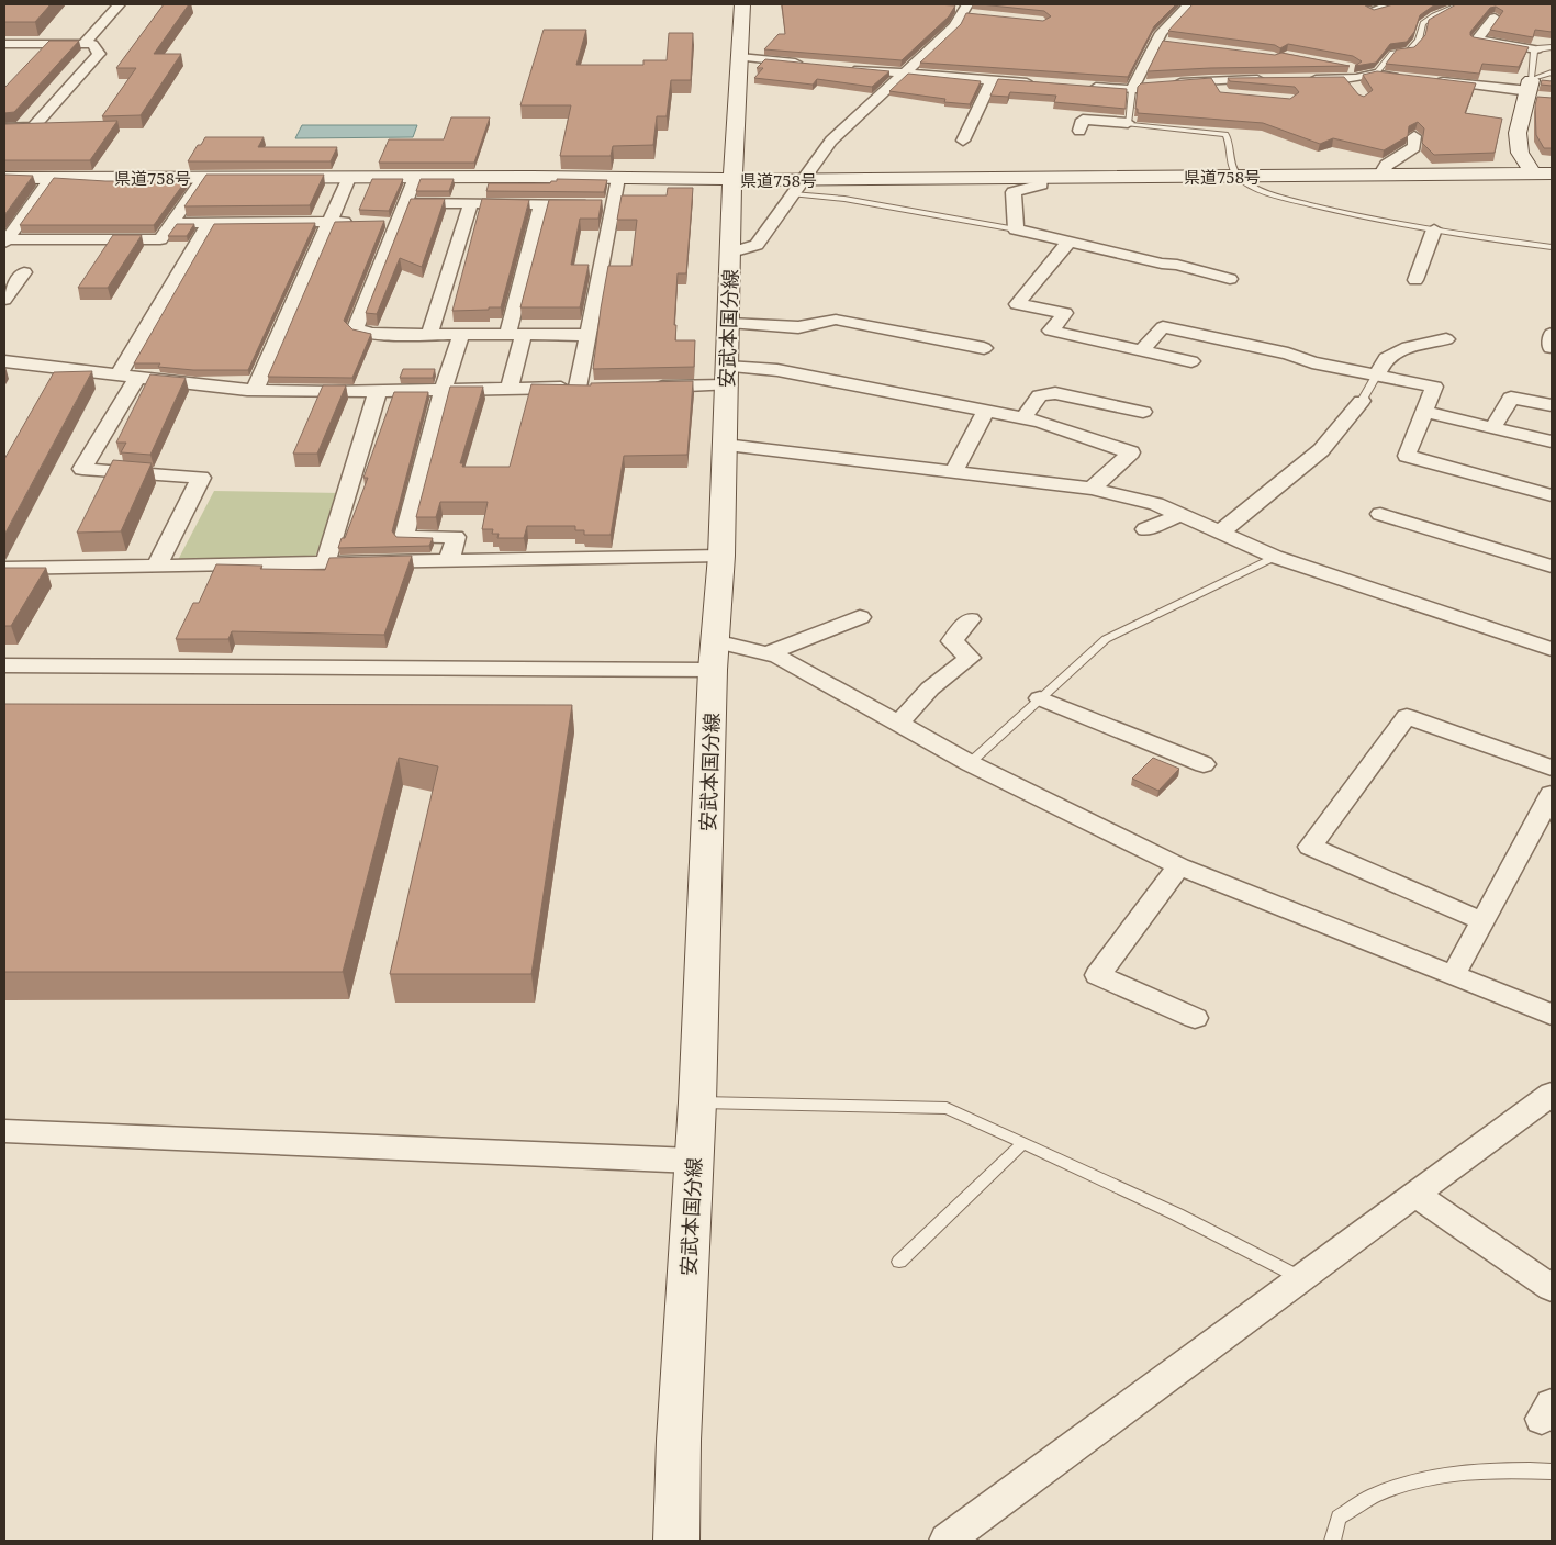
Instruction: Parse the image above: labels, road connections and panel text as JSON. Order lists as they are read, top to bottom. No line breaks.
{"streets":{"main road":["県道758号","安武本国分線"]},"crossings":[["県道758号","安武本国分線"]]}
